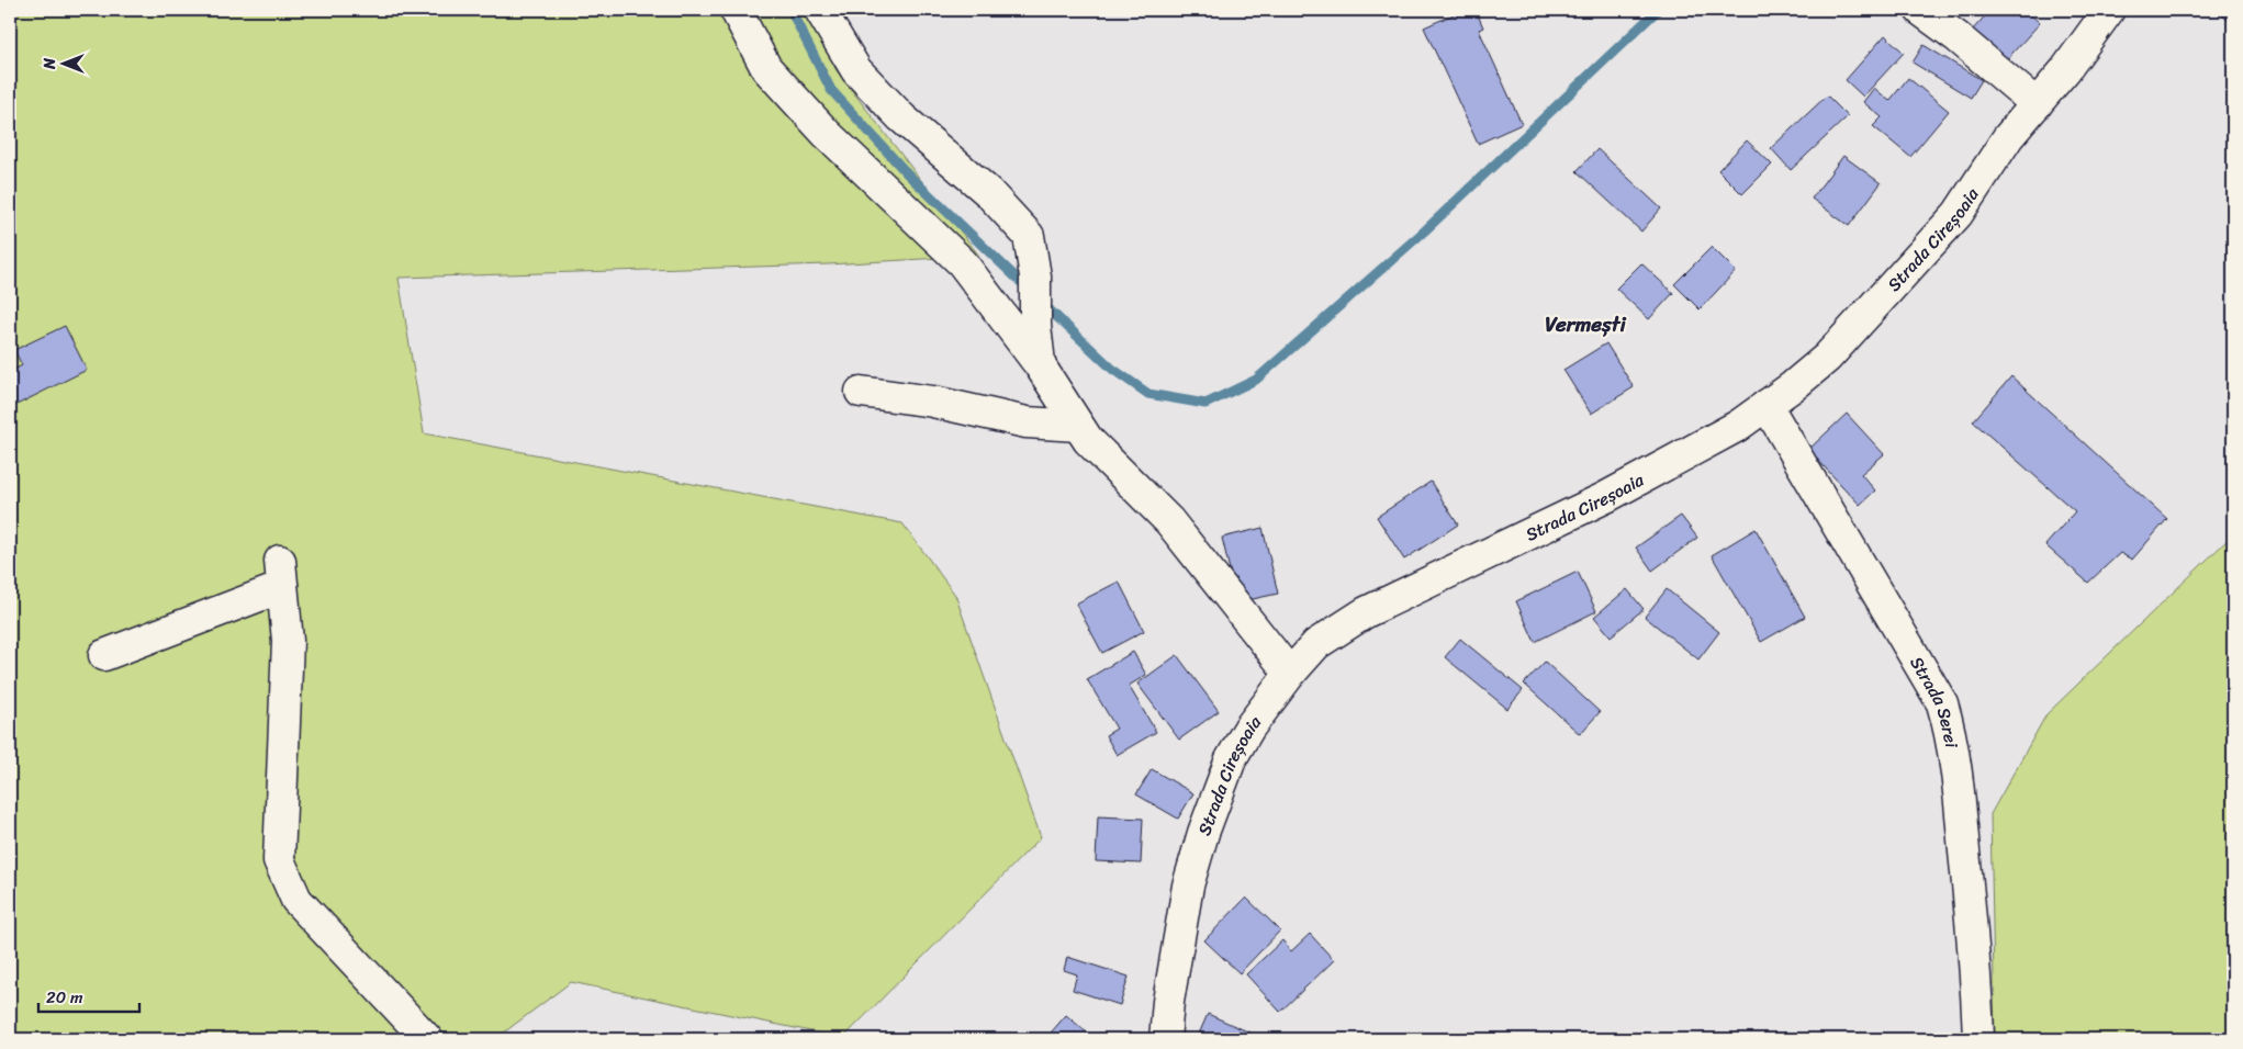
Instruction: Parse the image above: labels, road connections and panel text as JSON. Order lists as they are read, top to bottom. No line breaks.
{"streets":{"street":["Strada Cireșoaia","Strada Serei"]},"crossings":[["Strada Cireșoaia","Strada Serei"]],"districts":["Vermești"],"scale_bar":"20 m","north":"left"}
